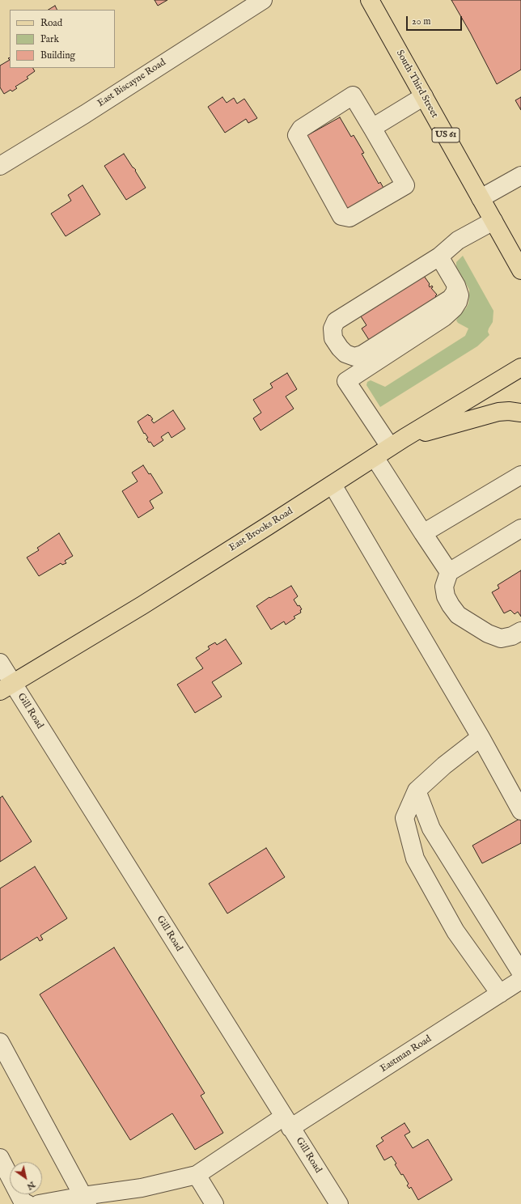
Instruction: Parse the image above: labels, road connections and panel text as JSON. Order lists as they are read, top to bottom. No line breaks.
{"streets":{"main road":["South Third Street","US 61","East Brooks Road"],"street":["East Biscayne Road","Gill Road","Eastman Road"]},"crossings":[["East Brooks Road","Gill Road"],["Gill Road","Eastman Road"]],"legend":["Road","Park","Building"],"scale_bar":"20 m","north":"bottom right"}
